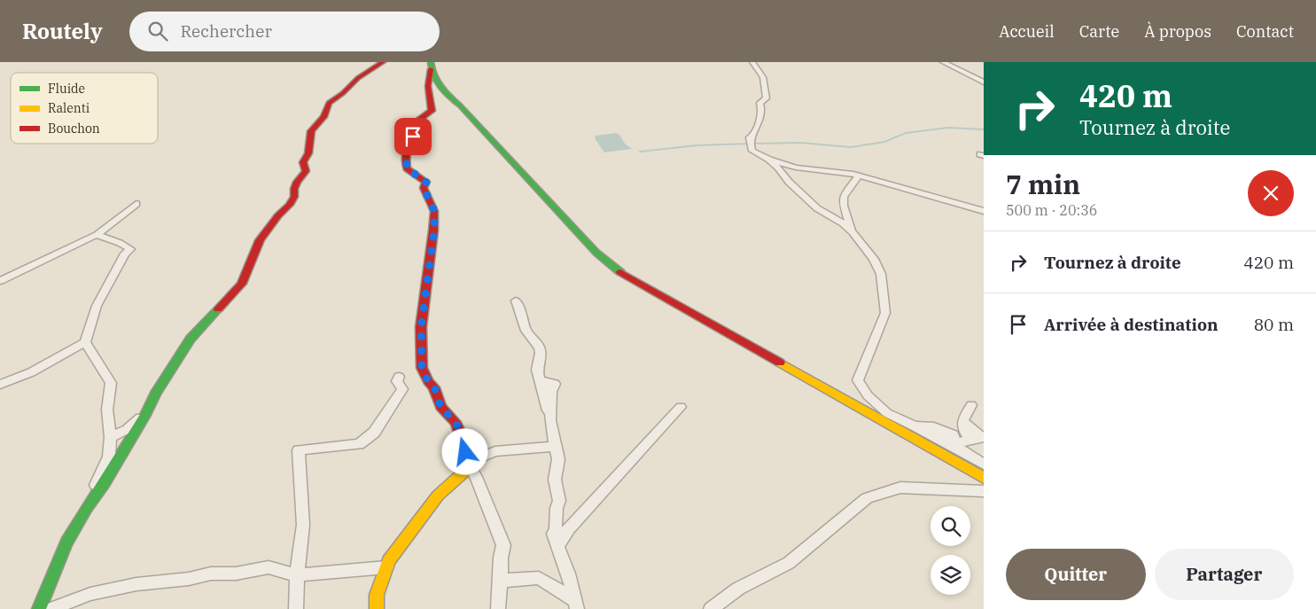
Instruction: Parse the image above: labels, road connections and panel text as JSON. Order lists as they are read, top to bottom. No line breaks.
{"legend":["Fluide","Ralenti","Bouchon"],"page":{"header":"Routely","search":"Rechercher","nav":["Accueil","Carte","À propos","Contact"],"turn":["420 m","Tournez à droite"],"heading":["7 min","500 m · 20:36"],"list":[{"name":"Tournez à droite","value":"420 m"},{"name":"Arrivée à destination","value":"80 m"}],"buttons":["Quitter","Partager"]}}
